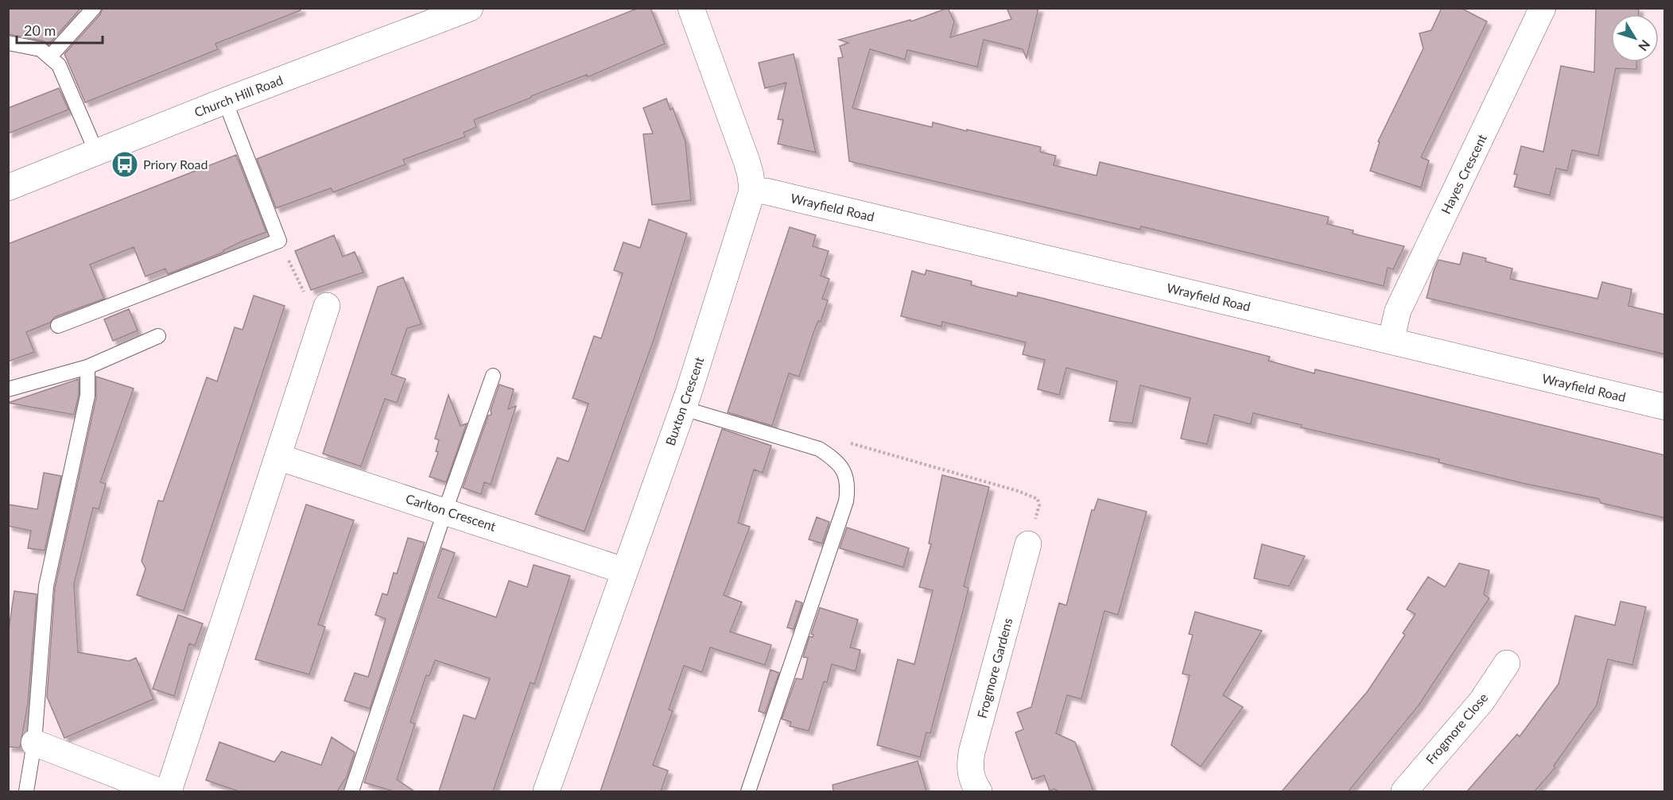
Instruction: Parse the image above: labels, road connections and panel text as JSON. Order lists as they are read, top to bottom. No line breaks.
{"streets":{"street":["Church Hill Road","Hayes Crescent","Wrayfield Road","Buxton Crescent","Carlton Crescent","Frogmore Gardens","Frogmore Close"]},"crossings":[["Hayes Crescent","Wrayfield Road"],["Wrayfield Road","Buxton Crescent"],["Buxton Crescent","Carlton Crescent"]],"places":{"bus stop":["Priory Road"]},"scale_bar":"20 m","north":"bottom right"}
